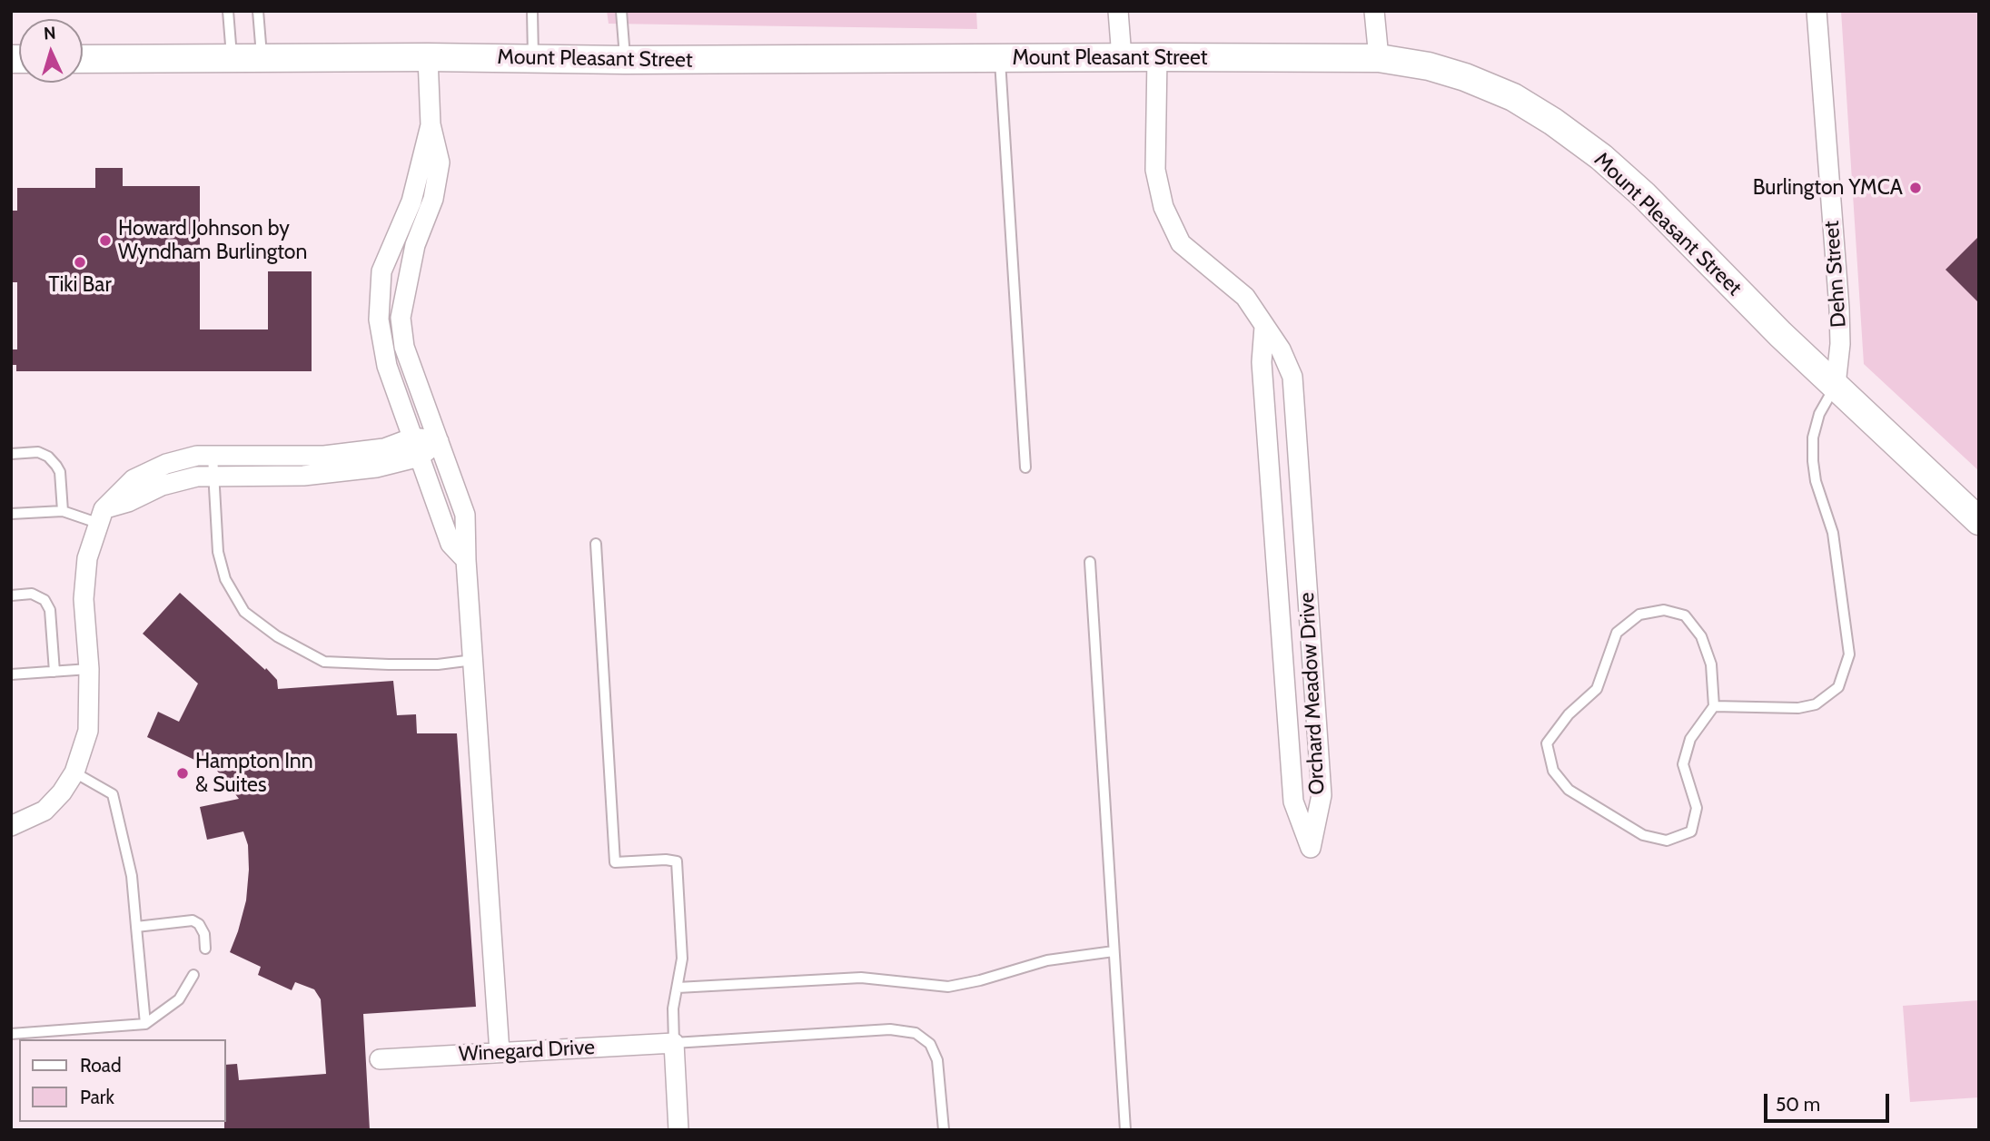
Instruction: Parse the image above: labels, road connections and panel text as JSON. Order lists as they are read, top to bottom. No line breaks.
{"streets":{"main road":["Mount Pleasant Street"],"street":["Dehn Street","Orchard Meadow Drive","Winegard Drive"]},"crossings":[["Mount Pleasant Street","Dehn Street"],["Mount Pleasant Street","Orchard Meadow Drive"]],"places":["Burlington YMCA","Howard Johnson by Wyndham Burlington","Tiki Bar","Hampton Inn & Suites"],"legend":["Road","Park"],"scale_bar":"50 m","north":"top"}
